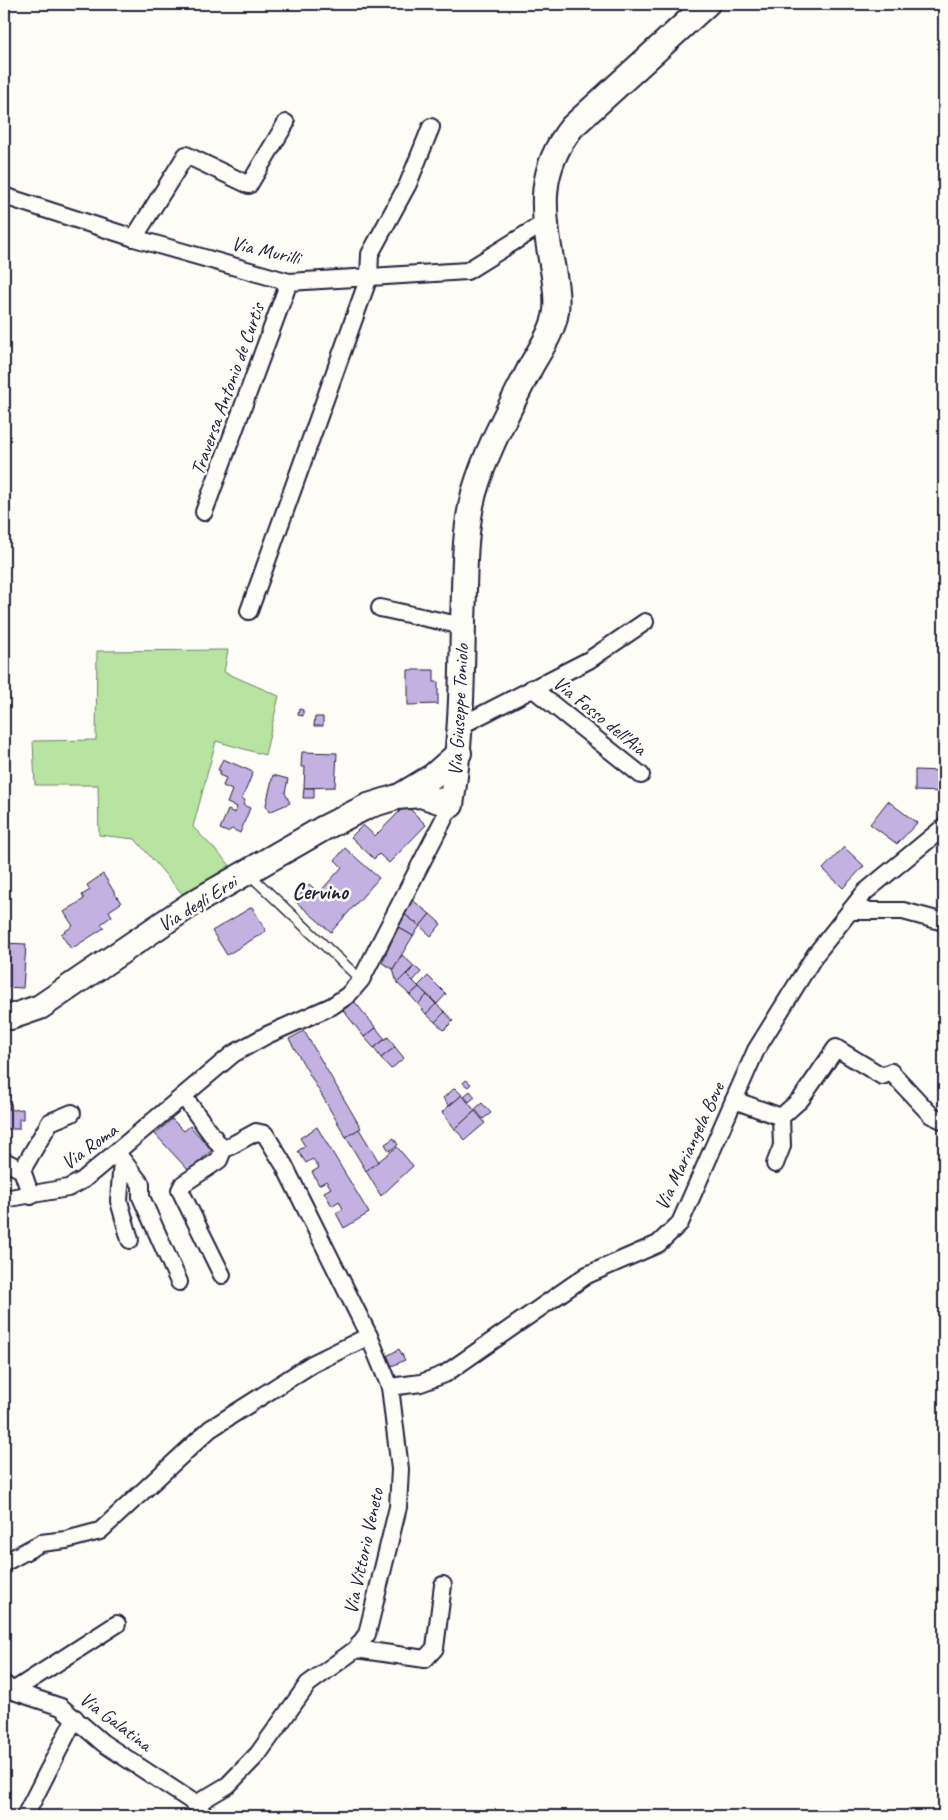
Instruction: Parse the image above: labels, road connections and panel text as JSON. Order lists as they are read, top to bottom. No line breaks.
{"streets":{"street":["Via Murilli","Traversa Antonio de Curtis","Via Giuseppe Toniolo","Via Fosso dell'Aia","Via degli Eroi","Via Roma","Via Mariangela Bove","Via Vittorio Veneto","Via Galatina"]},"crossings":[["Via Murilli","Traversa Antonio de Curtis"],["Via Murilli","Via Giuseppe Toniolo"],["Via Giuseppe Toniolo","Via Fosso dell'Aia"],["Via Giuseppe Toniolo","Via degli Eroi"],["Via Giuseppe Toniolo","Via Roma"],["Via Mariangela Bove","Via Vittorio Veneto"],["Via Vittorio Veneto","Via Galatina"]],"districts":["Cervino"]}
